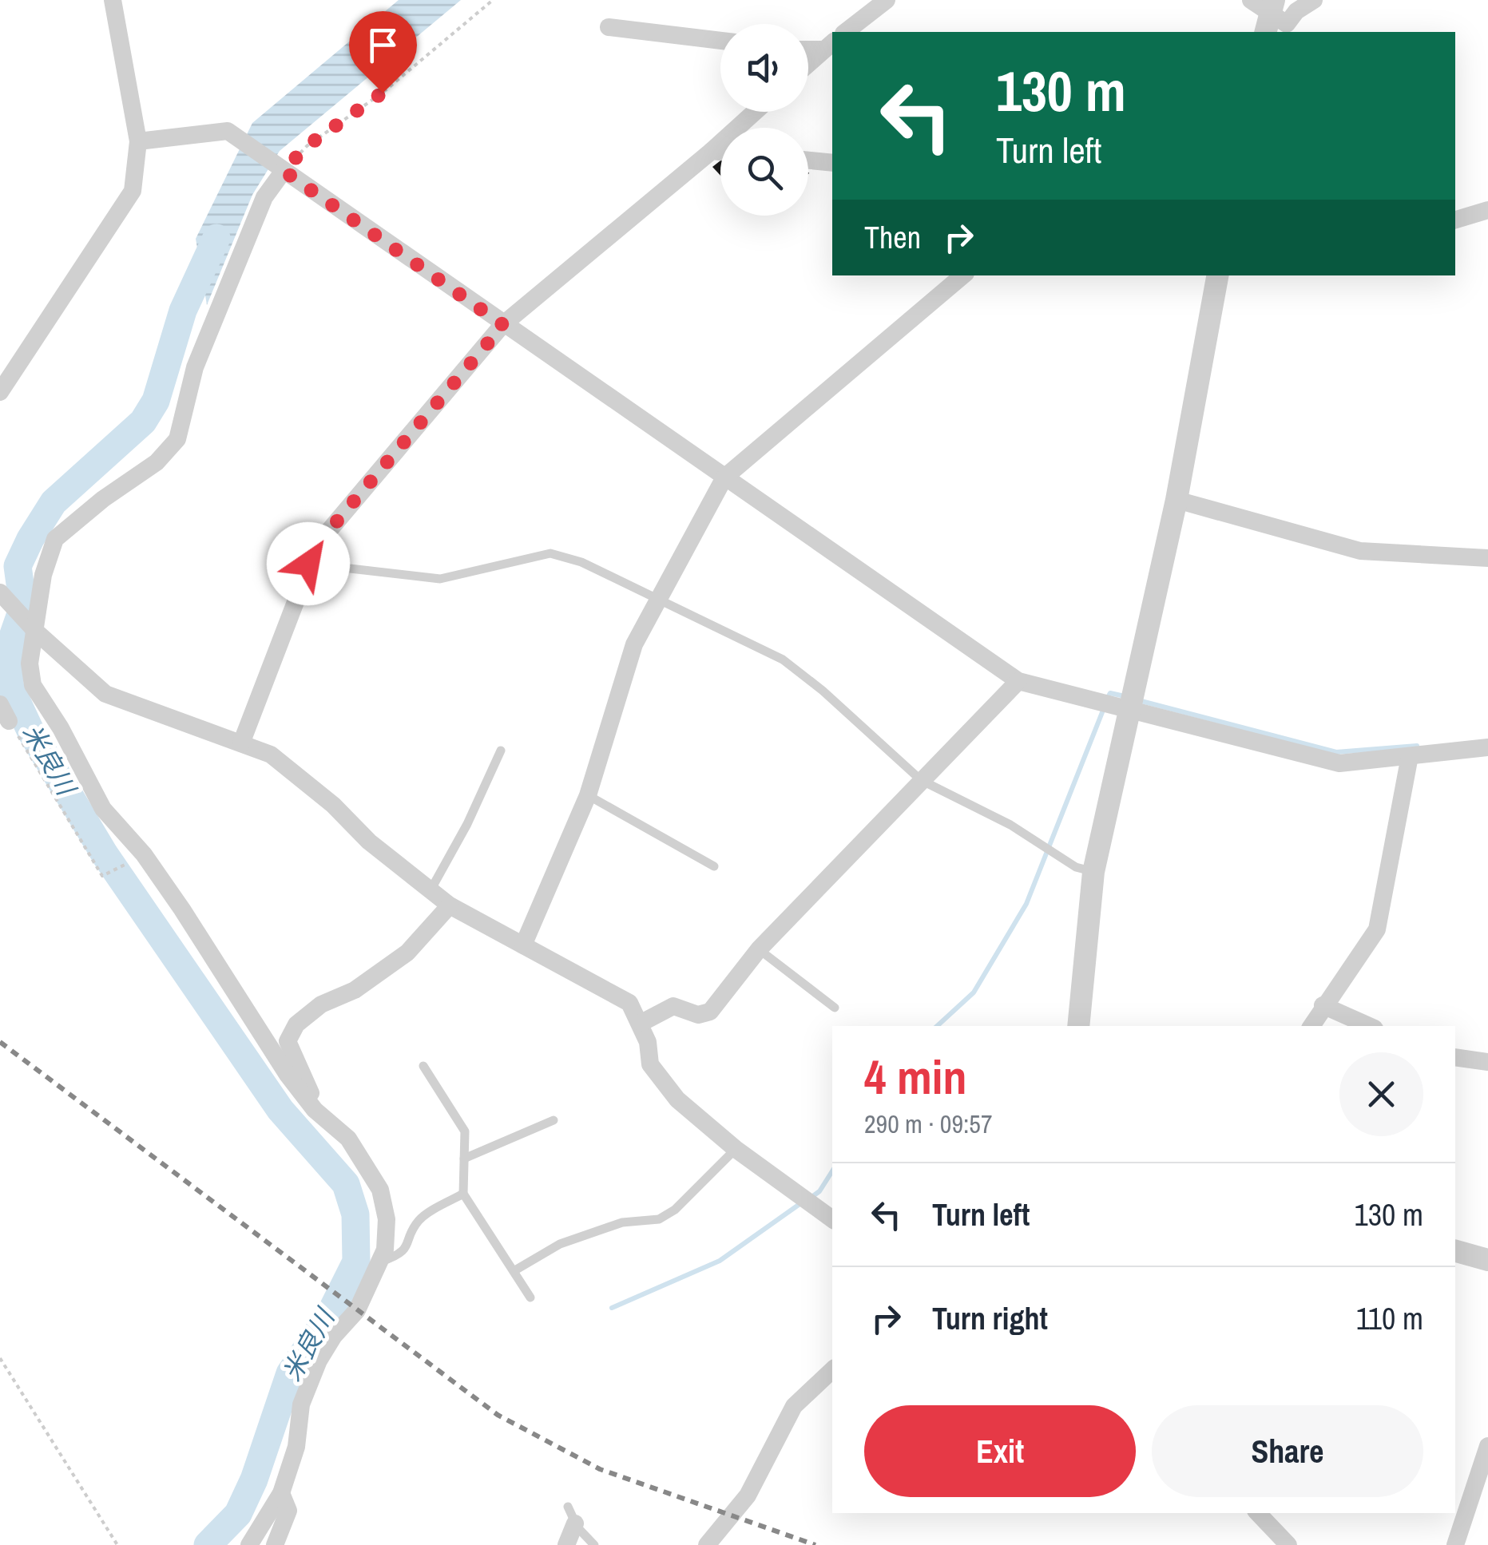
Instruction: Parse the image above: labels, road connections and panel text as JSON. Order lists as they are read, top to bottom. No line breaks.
{"water":["米良川"],"page":{"turn":["130 m","Turn left"],"then":"Then","heading":["4 min","290 m · 09:57"],"list":[{"name":"Turn left","value":"130 m"},{"name":"Turn right","value":"110 m"}],"buttons":["Exit","Share"]}}
